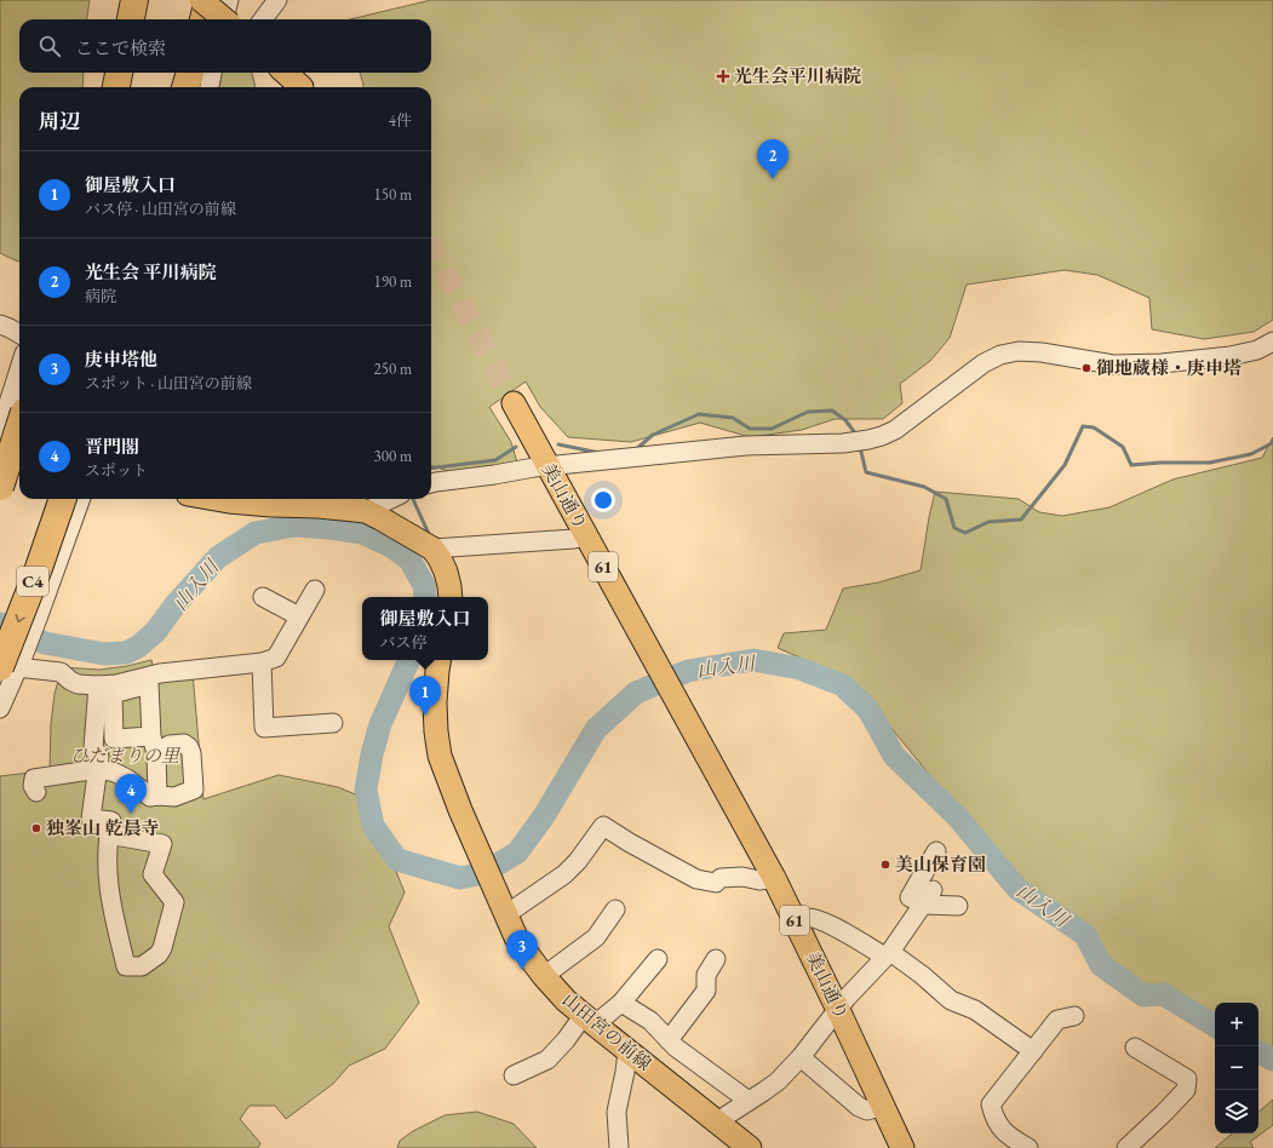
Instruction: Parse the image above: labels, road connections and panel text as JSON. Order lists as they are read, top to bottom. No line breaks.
{"streets":{"highway":["C4"],"main road":["美山通り","61","山田宮の前線"]},"water":["山入川"],"parks":["ひだまりの里"],"places":{"health":["光生会平川病院"],"other":["御地蔵様・庚申塔","独峯山 乾晨寺","美山保育園"]},"page":{"search":"ここで検索","heading":["周辺","4件"],"pins":["2","1","4","3"],"list":[{"mark":"1","name":"御屋敷入口","note":"バス停 · 山田宮の前線","value":"150 m"},{"mark":"2","name":"光生会 平川病院","note":"病院","value":"190 m"},{"mark":"3","name":"庚申塔他","note":"スポット · 山田宮の前線","value":"250 m"},{"mark":"4","name":"晋門閣","note":"スポット","value":"300 m"}],"popup":["御屋敷入口","バス停"],"map_buttons":["+","−"]}}
